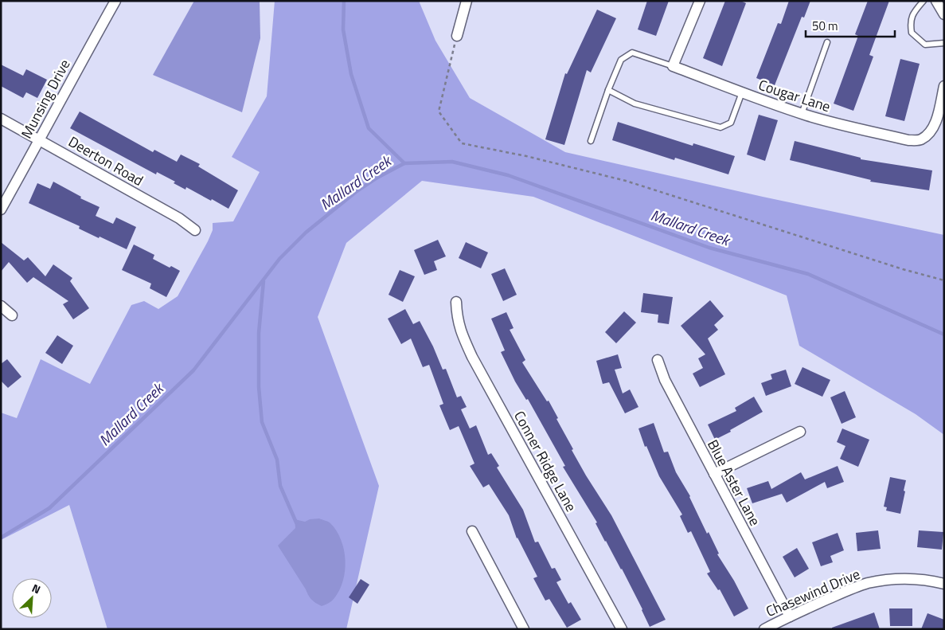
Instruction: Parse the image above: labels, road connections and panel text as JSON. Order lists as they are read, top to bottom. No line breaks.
{"streets":{"street":["Cougar Lane","Munsing Drive","Deerton Road","Conner Ridge Lane","Blue Aster Lane","Chasewind Drive"]},"crossings":[["Munsing Drive","Deerton Road"],["Blue Aster Lane","Chasewind Drive"]],"water":["Mallard Creek"],"scale_bar":"50 m","north":"top right"}
